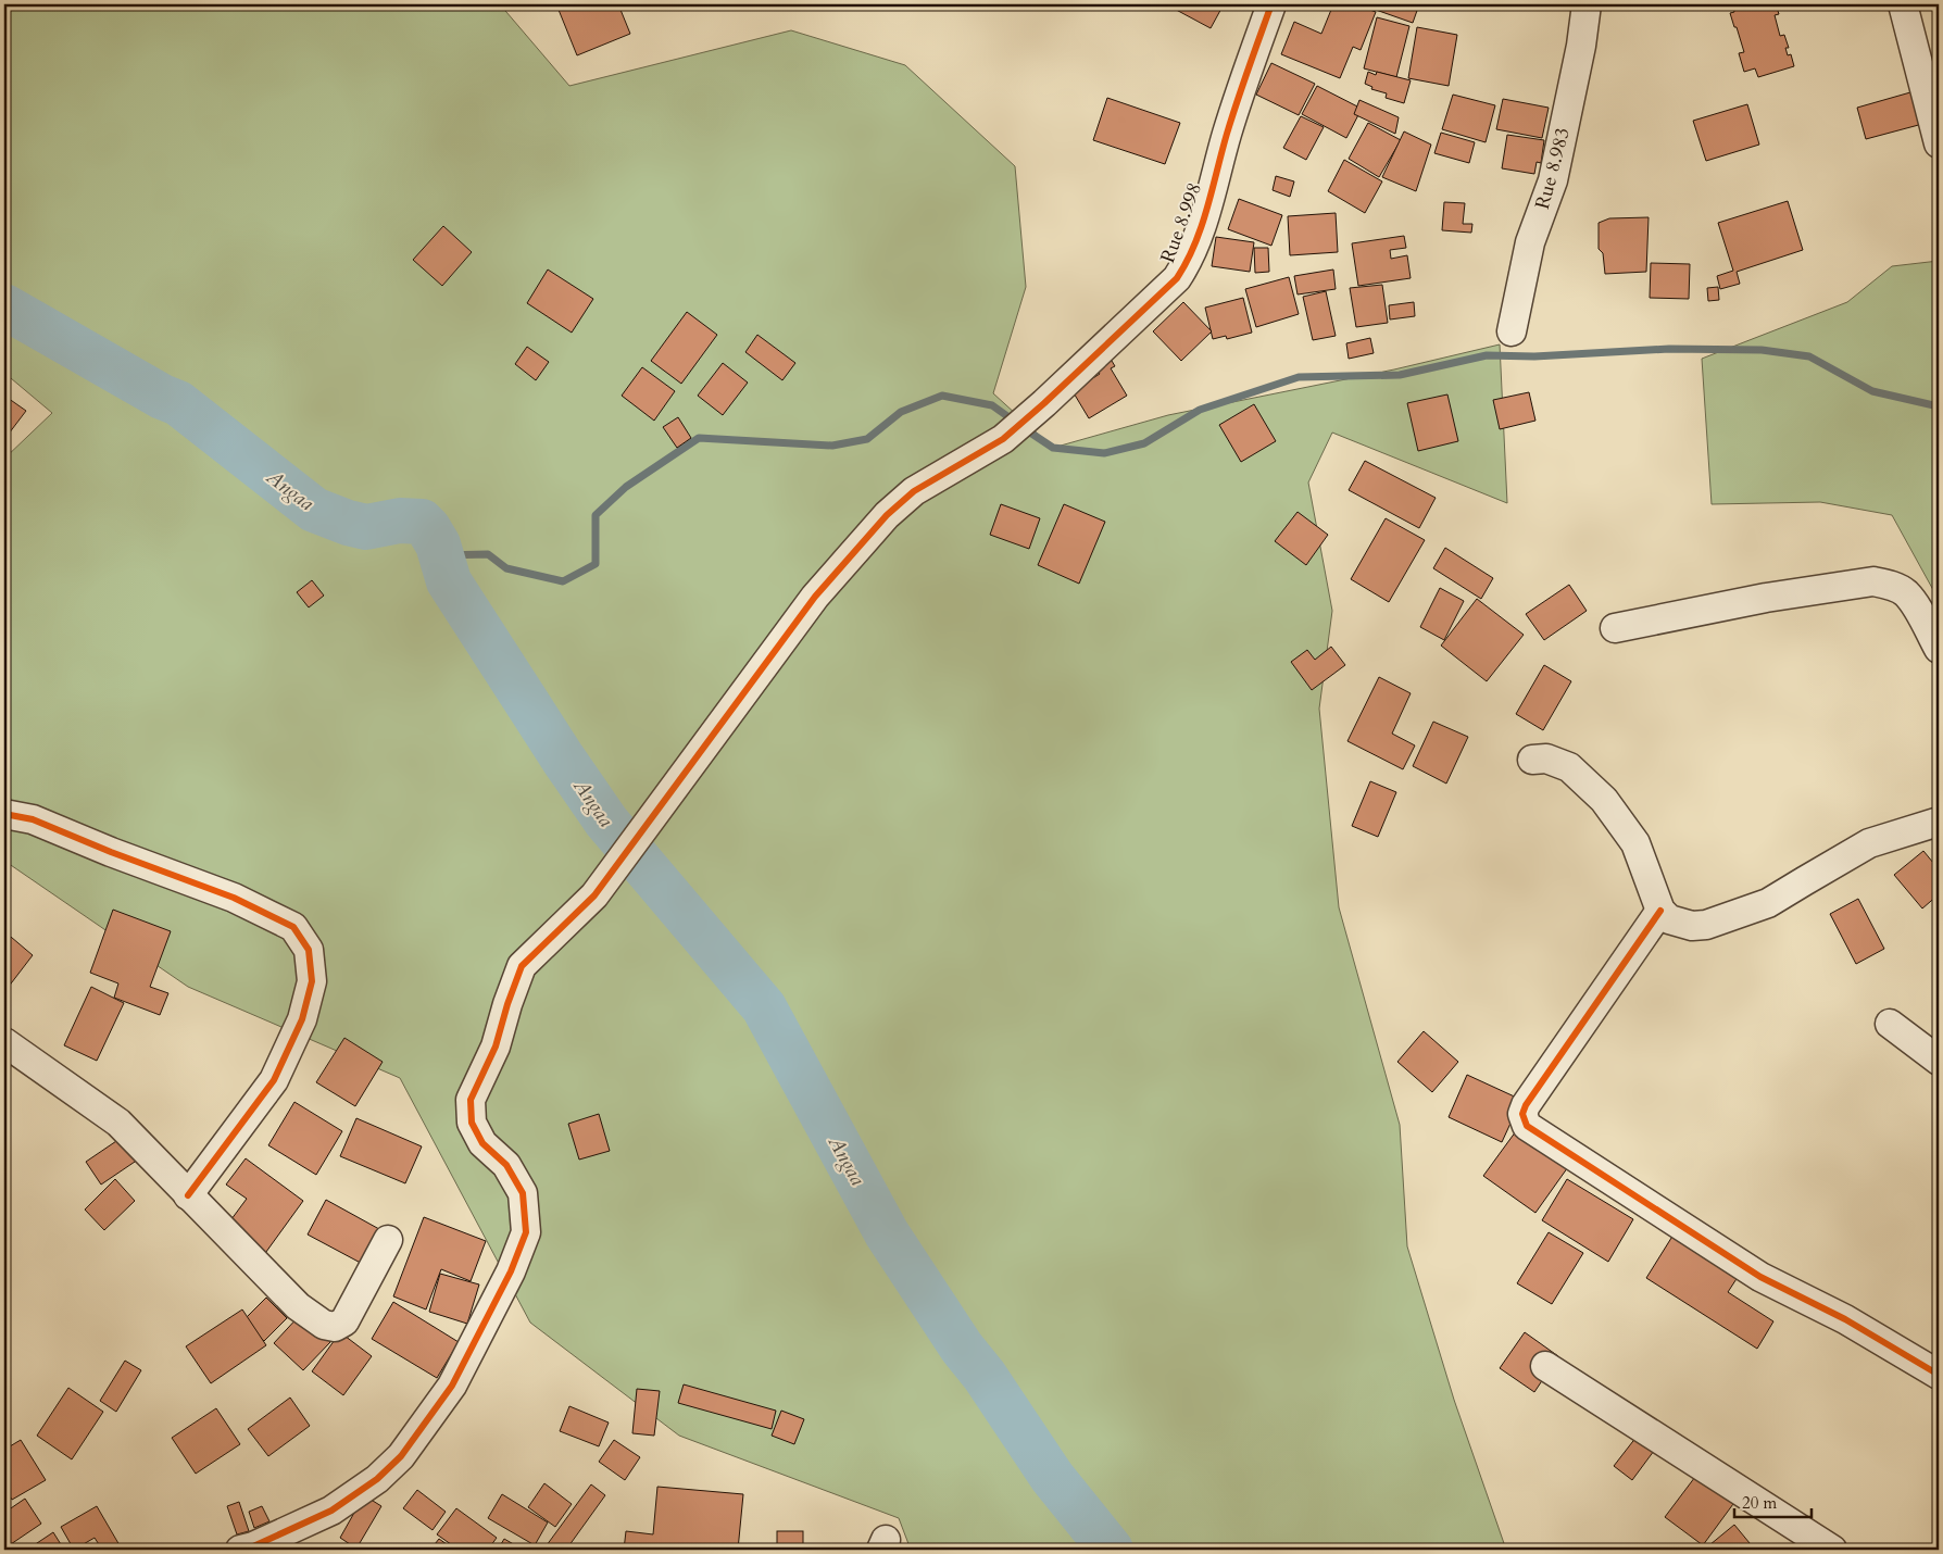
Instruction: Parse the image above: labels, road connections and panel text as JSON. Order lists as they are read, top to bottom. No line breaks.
{"streets":{"street":["Rue 8.983","Rue 8.998"]},"water":["Angaa"],"scale_bar":"20 m"}
